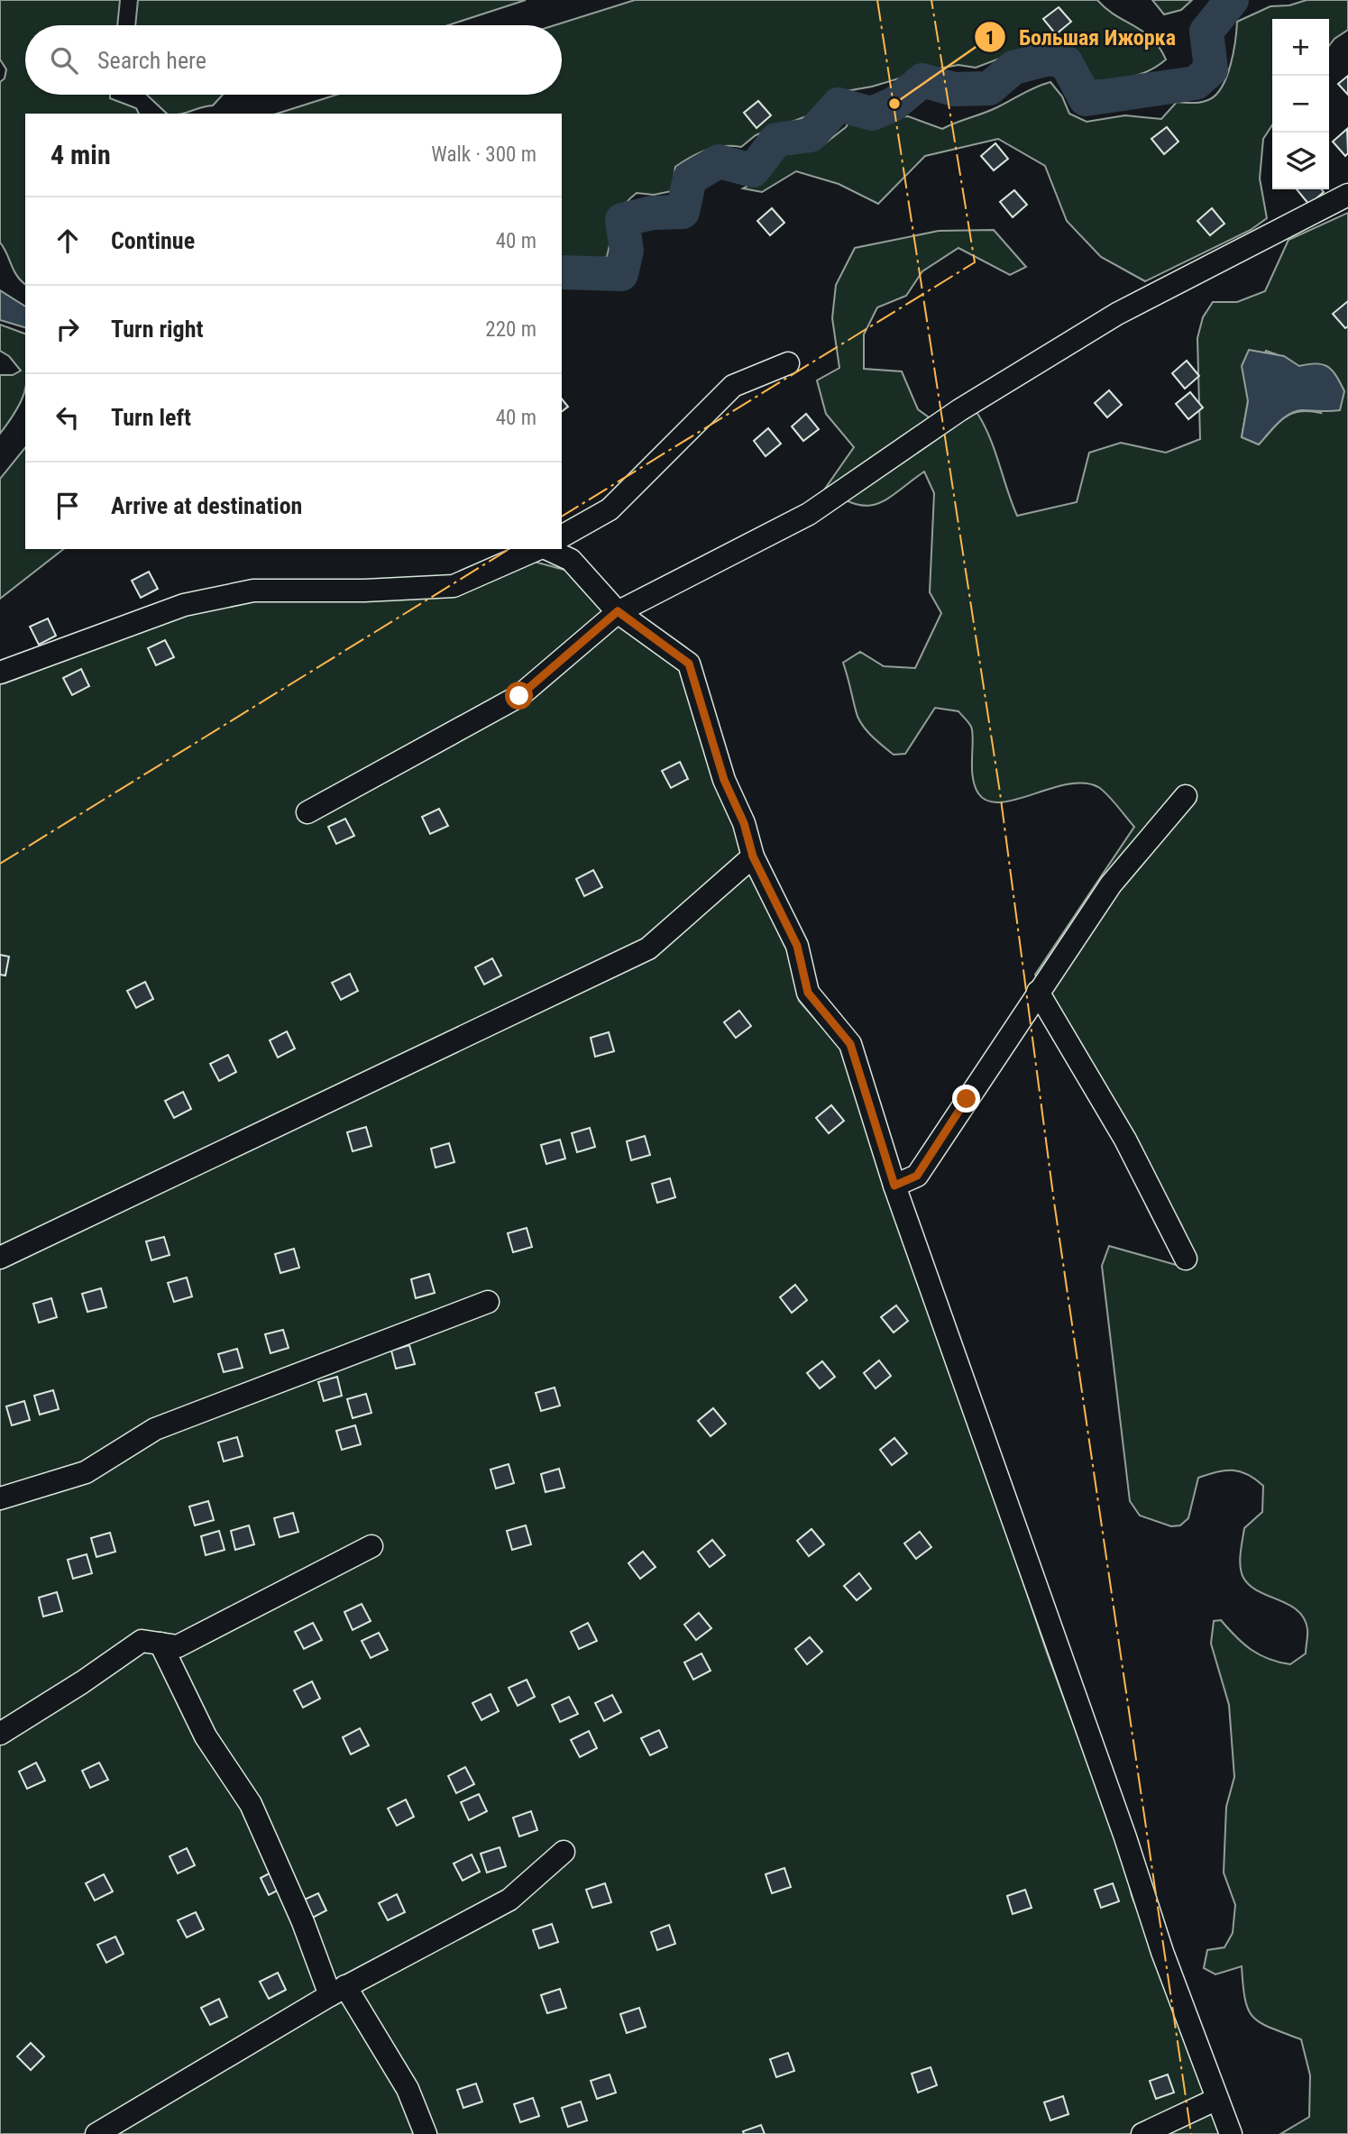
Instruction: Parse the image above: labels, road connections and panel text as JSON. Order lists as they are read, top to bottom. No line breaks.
{"places":["Большая Ижорка"],"page":{"map_buttons":["+","−"],"search":"Search here","heading":["4 min","Walk · 300 m"],"list":[["Continue","40 m"],["Turn right","220 m"],["Turn left","40 m"],"Arrive at destination"]}}
